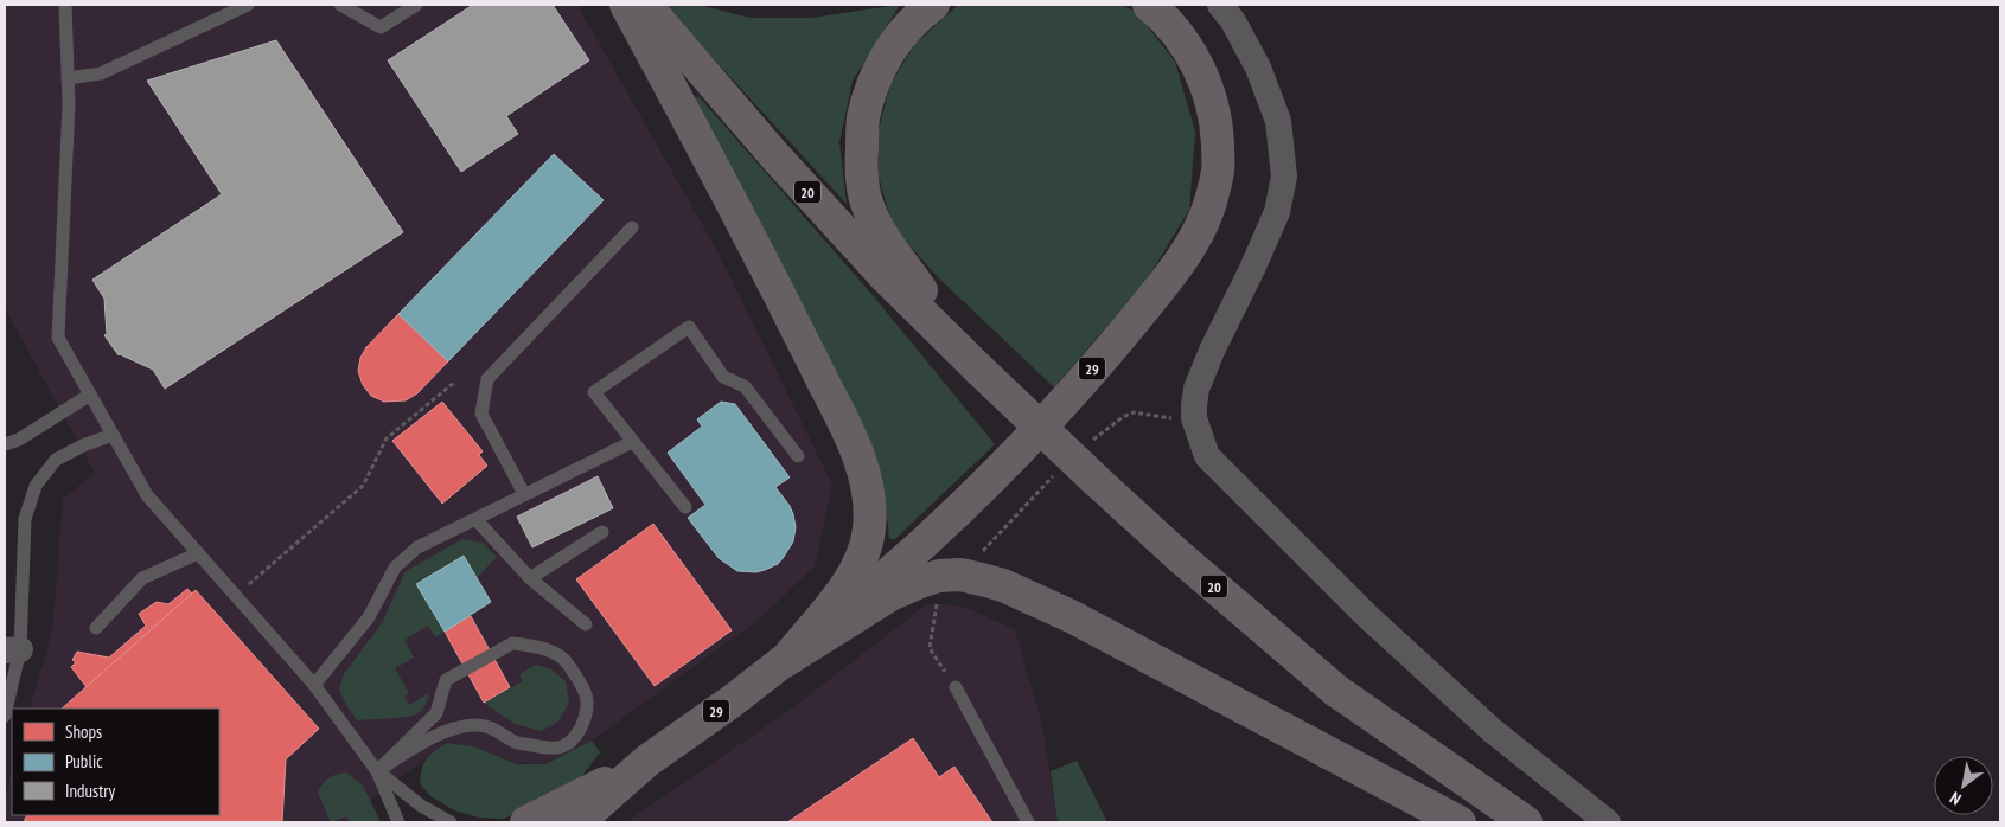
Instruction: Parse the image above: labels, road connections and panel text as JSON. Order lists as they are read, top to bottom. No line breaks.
{"streets":{"highway":["20"],"main road":["29"]},"legend":["Shops","Public","Industry"],"north":"bottom left"}
